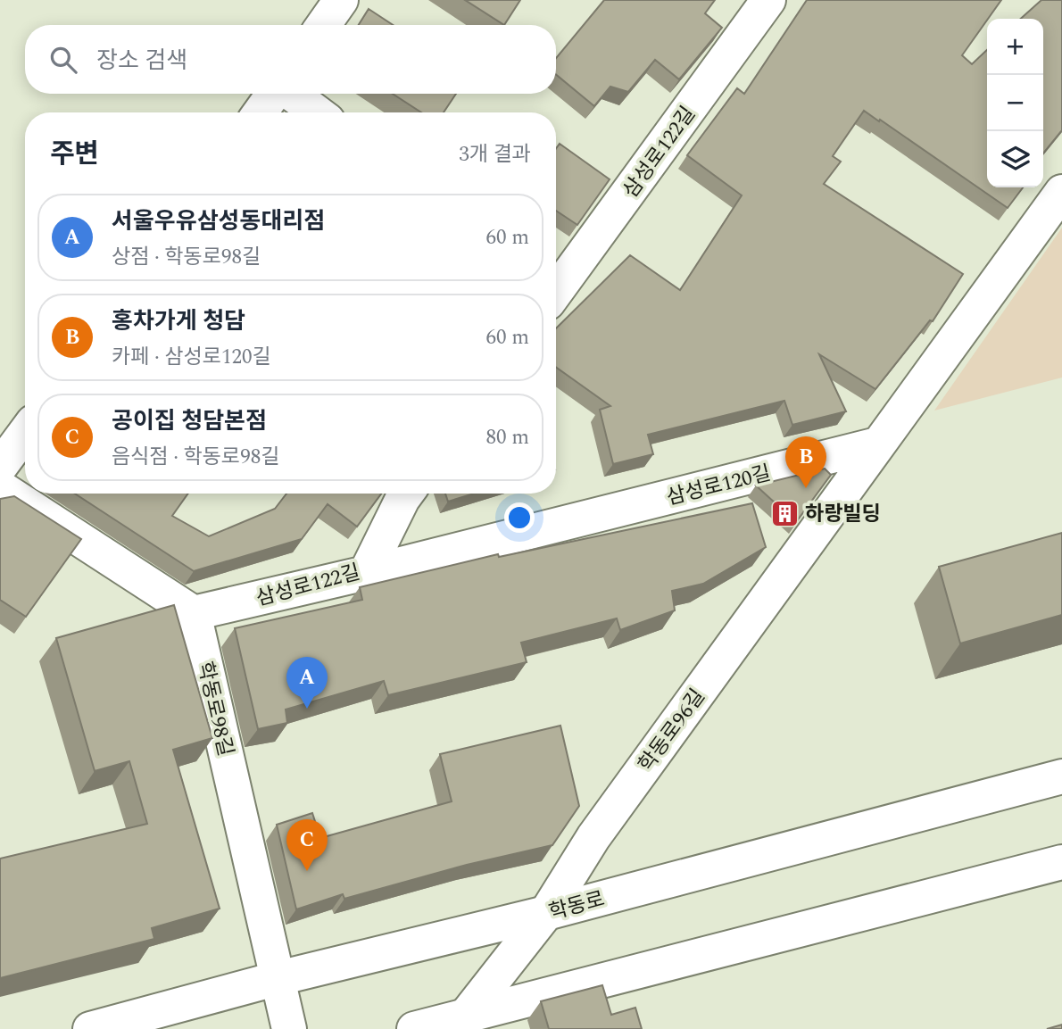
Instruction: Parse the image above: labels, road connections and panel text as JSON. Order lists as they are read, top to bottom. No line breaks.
{"streets":{"street":["삼성로122길","삼성로120길","학동로98길","학동로96길","학동로"]},"crossings":[["삼성로122길","삼성로120길"],["삼성로122길","학동로98길"],["삼성로120길","학동로96길"],["학동로98길","학동로"],["학동로96길","학동로"]],"places":{"building":["하랑빌딩"]},"page":{"map_buttons":["+","−"],"search":"장소 검색","heading":["주변","3개 결과"],"list":[{"mark":"A","name":"서울우유삼성동대리점","note":"상점 · 학동로98길","value":"60 m"},{"mark":"B","name":"홍차가게 청담","note":"카페 · 삼성로120길","value":"60 m"},{"mark":"C","name":"공이집 청담본점","note":"음식점 · 학동로98길","value":"80 m"}],"pins":["B","A","C"]}}
